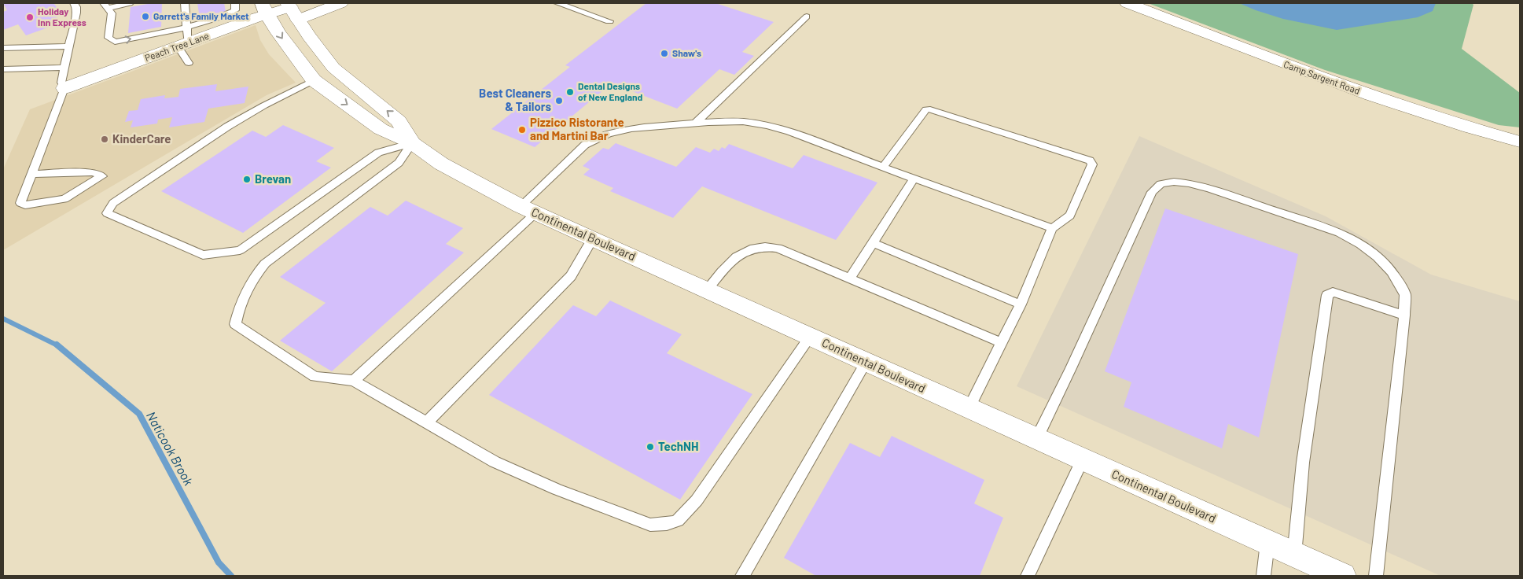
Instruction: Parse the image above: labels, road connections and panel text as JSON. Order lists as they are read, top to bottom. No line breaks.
{"streets":{"main road":["Peach Tree Lane","Camp Sargent Road","Continental Boulevard"]},"crossings":[["Peach Tree Lane","Continental Boulevard"]],"water":["Naticook Brook"],"places":["Garrett's Family Market","Holiday Inn Express","Shaw's","Dental Designs of New England","Best Cleaners & Tailors","Pizzico Ristorante and Martini Bar","KinderCare","Brevan","TechNH"]}
